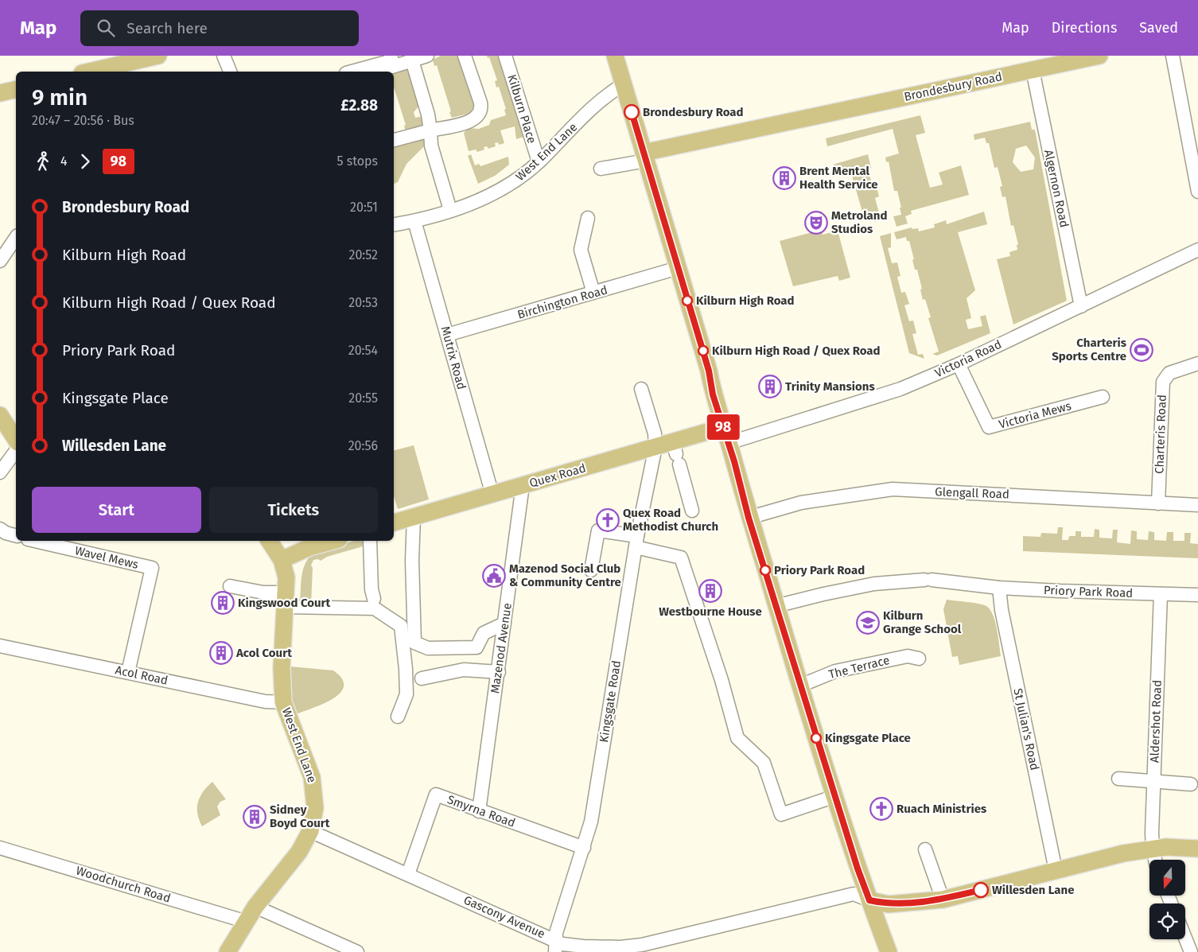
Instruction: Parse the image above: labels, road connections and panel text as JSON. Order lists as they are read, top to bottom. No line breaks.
{"streets":{"main road":["Brondesbury Road","West End Lane","Quex Road"],"street":["Kilburn Place","Algernon Road","Birchington Road","Mutrix Road","Victoria Road","Victoria Mews","Charteris Road","Glengall Road","Wavel Mews","Priory Park Road","Mazenod Avenue","The Terrace","Acol Road","Kingsgate Road","Aldershot Road","St Julian's Road","Smyrna Road","Woodchurch Road","Gascony Avenue"]},"crossings":[["Brondesbury Road","Algernon Road"],["Kilburn Place","West End Lane"],["West End Lane","Mutrix Road"],["West End Lane","Acol Road"],["West End Lane","Woodchurch Road"],["West End Lane","Gascony Avenue"],["Algernon Road","Victoria Road"],["Birchington Road","Mutrix Road"],["Mutrix Road","Quex Road"],["Victoria Road","Victoria Mews"],["Charteris Road","Glengall Road"],["Quex Road","Mazenod Avenue"],["Quex Road","Kingsgate Road"],["Wavel Mews","Acol Road"],["Priory Park Road","Aldershot Road"],["Priory Park Road","St Julian's Road"],["Mazenod Avenue","Smyrna Road"],["Kingsgate Road","Smyrna Road"],["Kingsgate Road","Gascony Avenue"],["Smyrna Road","Gascony Avenue"]],"places":{"other":["Brondesbury Road","Kilburn High Road","Kilburn High Road / Quex Road","Priory Park Road","Kingsgate Place","Willesden Lane"],"building":["Brent Mental Health Service","Trinity Mansions","Westbourne House","Kingswood Court","Acol Court","Sidney Boyd Court"],"theatre":["Metroland Studios"],"sports":["Charteris Sports Centre"],"church":["Quex Road Methodist Church","Ruach Ministries"],"public building":["Mazenod Social Club & Community Centre"],"school or university":["Kilburn Grange School"]},"lines":["bus line 98"],"north":"bottom","page":{"header":"Map","search":"Search here","nav":["Map","Directions","Saved"],"on_map":"98","heading":["9 min","20:47 – 20:56 · Bus","£2.88"],"legs":["4","98","5 stops"],"list":[{"name":"Brondesbury Road","value":"20:51"},{"name":"Kilburn High Road","value":"20:52"},{"name":"Kilburn High Road / Quex Road","value":"20:53"},{"name":"Priory Park Road","value":"20:54"},{"name":"Kingsgate Place","value":"20:55"},{"name":"Willesden Lane","value":"20:56"}],"buttons":["Start","Tickets"]}}
